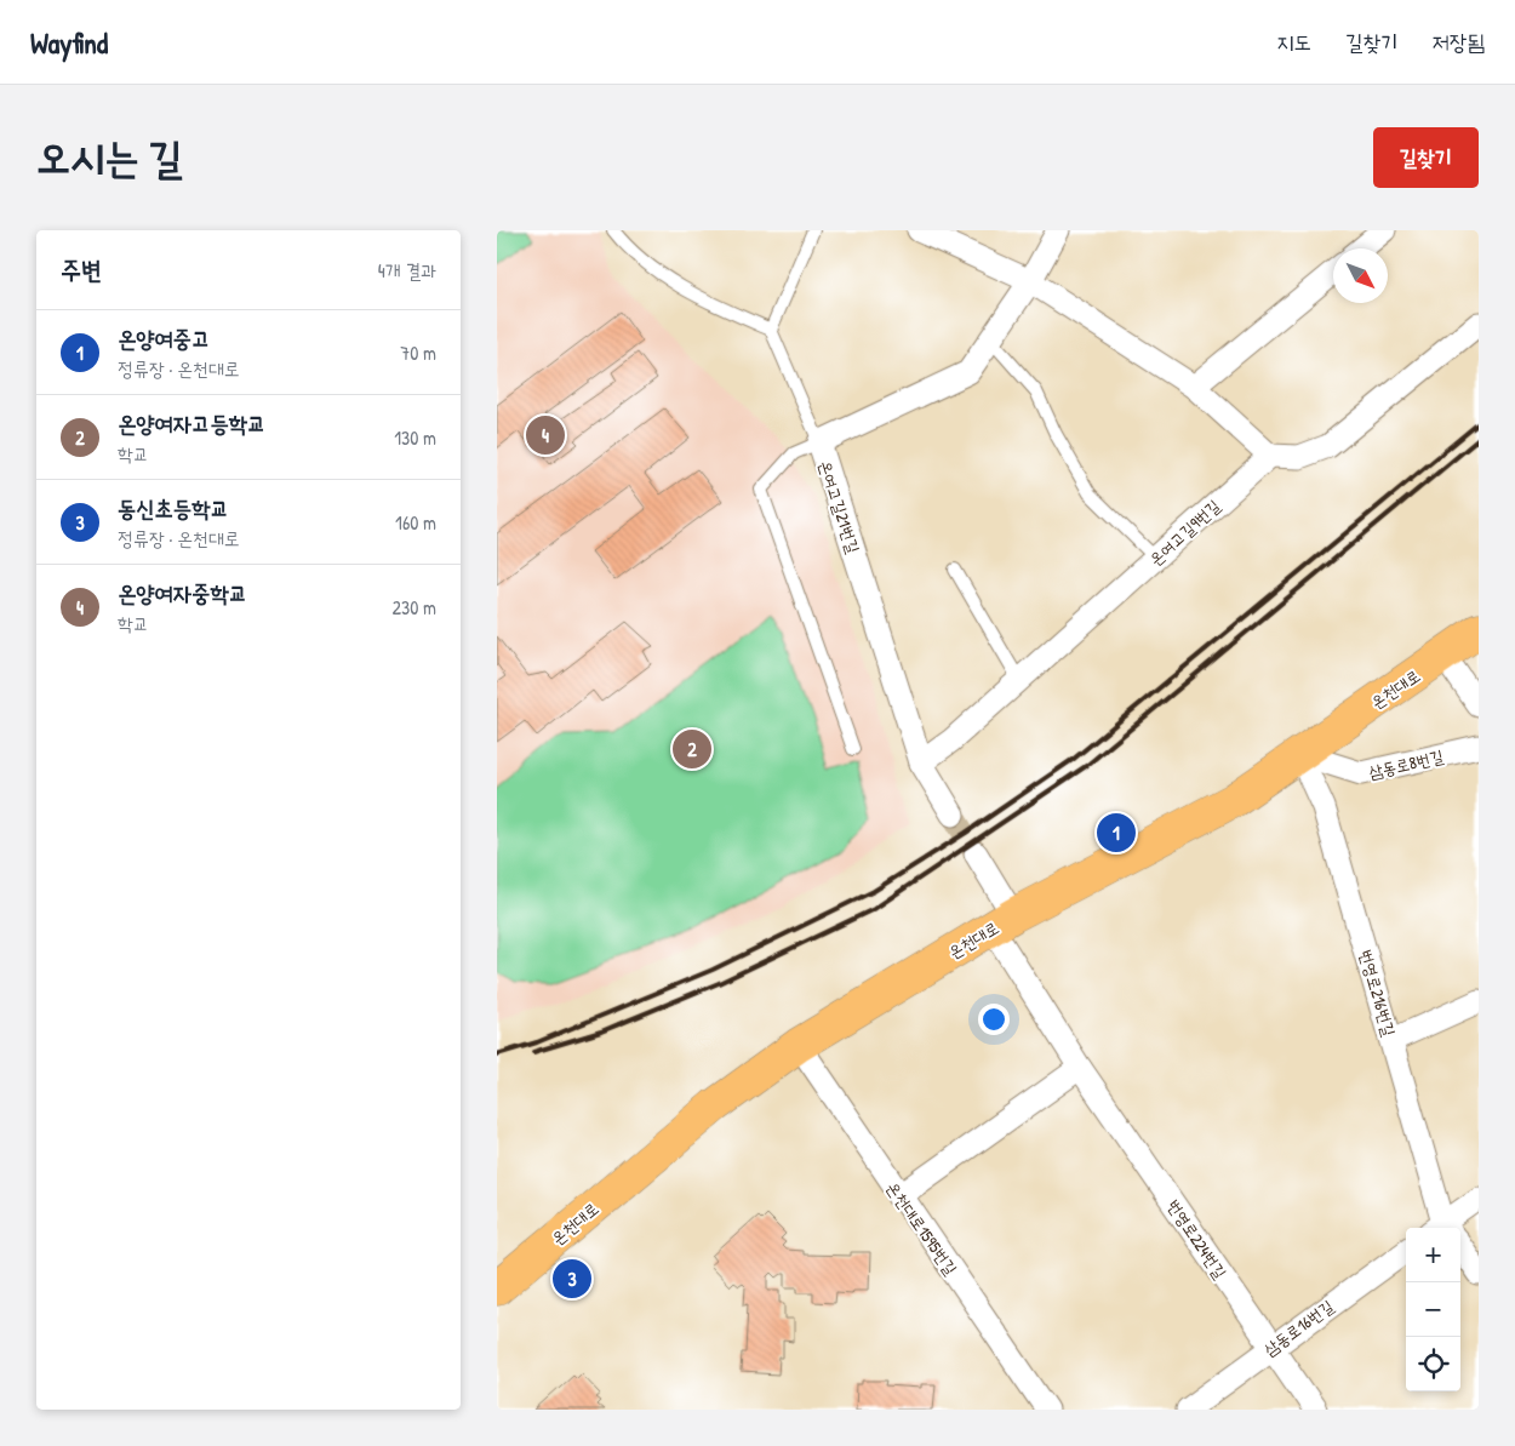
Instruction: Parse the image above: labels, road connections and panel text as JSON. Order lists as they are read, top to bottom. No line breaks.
{"streets":{"main road":["온천대로"],"street":["온여고길21번길","온여고길9번길","삼동로8번길","번영로216번길","온천대로1595번길","번영로224번길","삼동로16번길"]},"crossings":[["온여고길21번길","온여고길9번길"],["온천대로","삼동로8번길"],["온천대로","번영로216번길"],["온천대로","온천대로1595번길"],["온천대로","번영로224번길"],["삼동로8번길","번영로216번길"],["번영로224번길","삼동로16번길"]],"north":"bottom right","page":{"header":"Wayfind","nav":["지도","길찾기","저장됨"],"buttons":"길찾기","title":"오시는 길","heading":["주변","4개 결과"],"list":[{"mark":"1","name":"온양여중고","note":"정류장 · 온천대로","value":"70 m"},{"mark":"2","name":"온양여자고등학교","note":"학교","value":"130 m"},{"mark":"3","name":"동신초등학교","note":"정류장 · 온천대로","value":"160 m"},{"mark":"4","name":"온양여자중학교","note":"학교","value":"230 m"}],"pins":["4","2","1","3"],"map_buttons":["+","−"]}}
